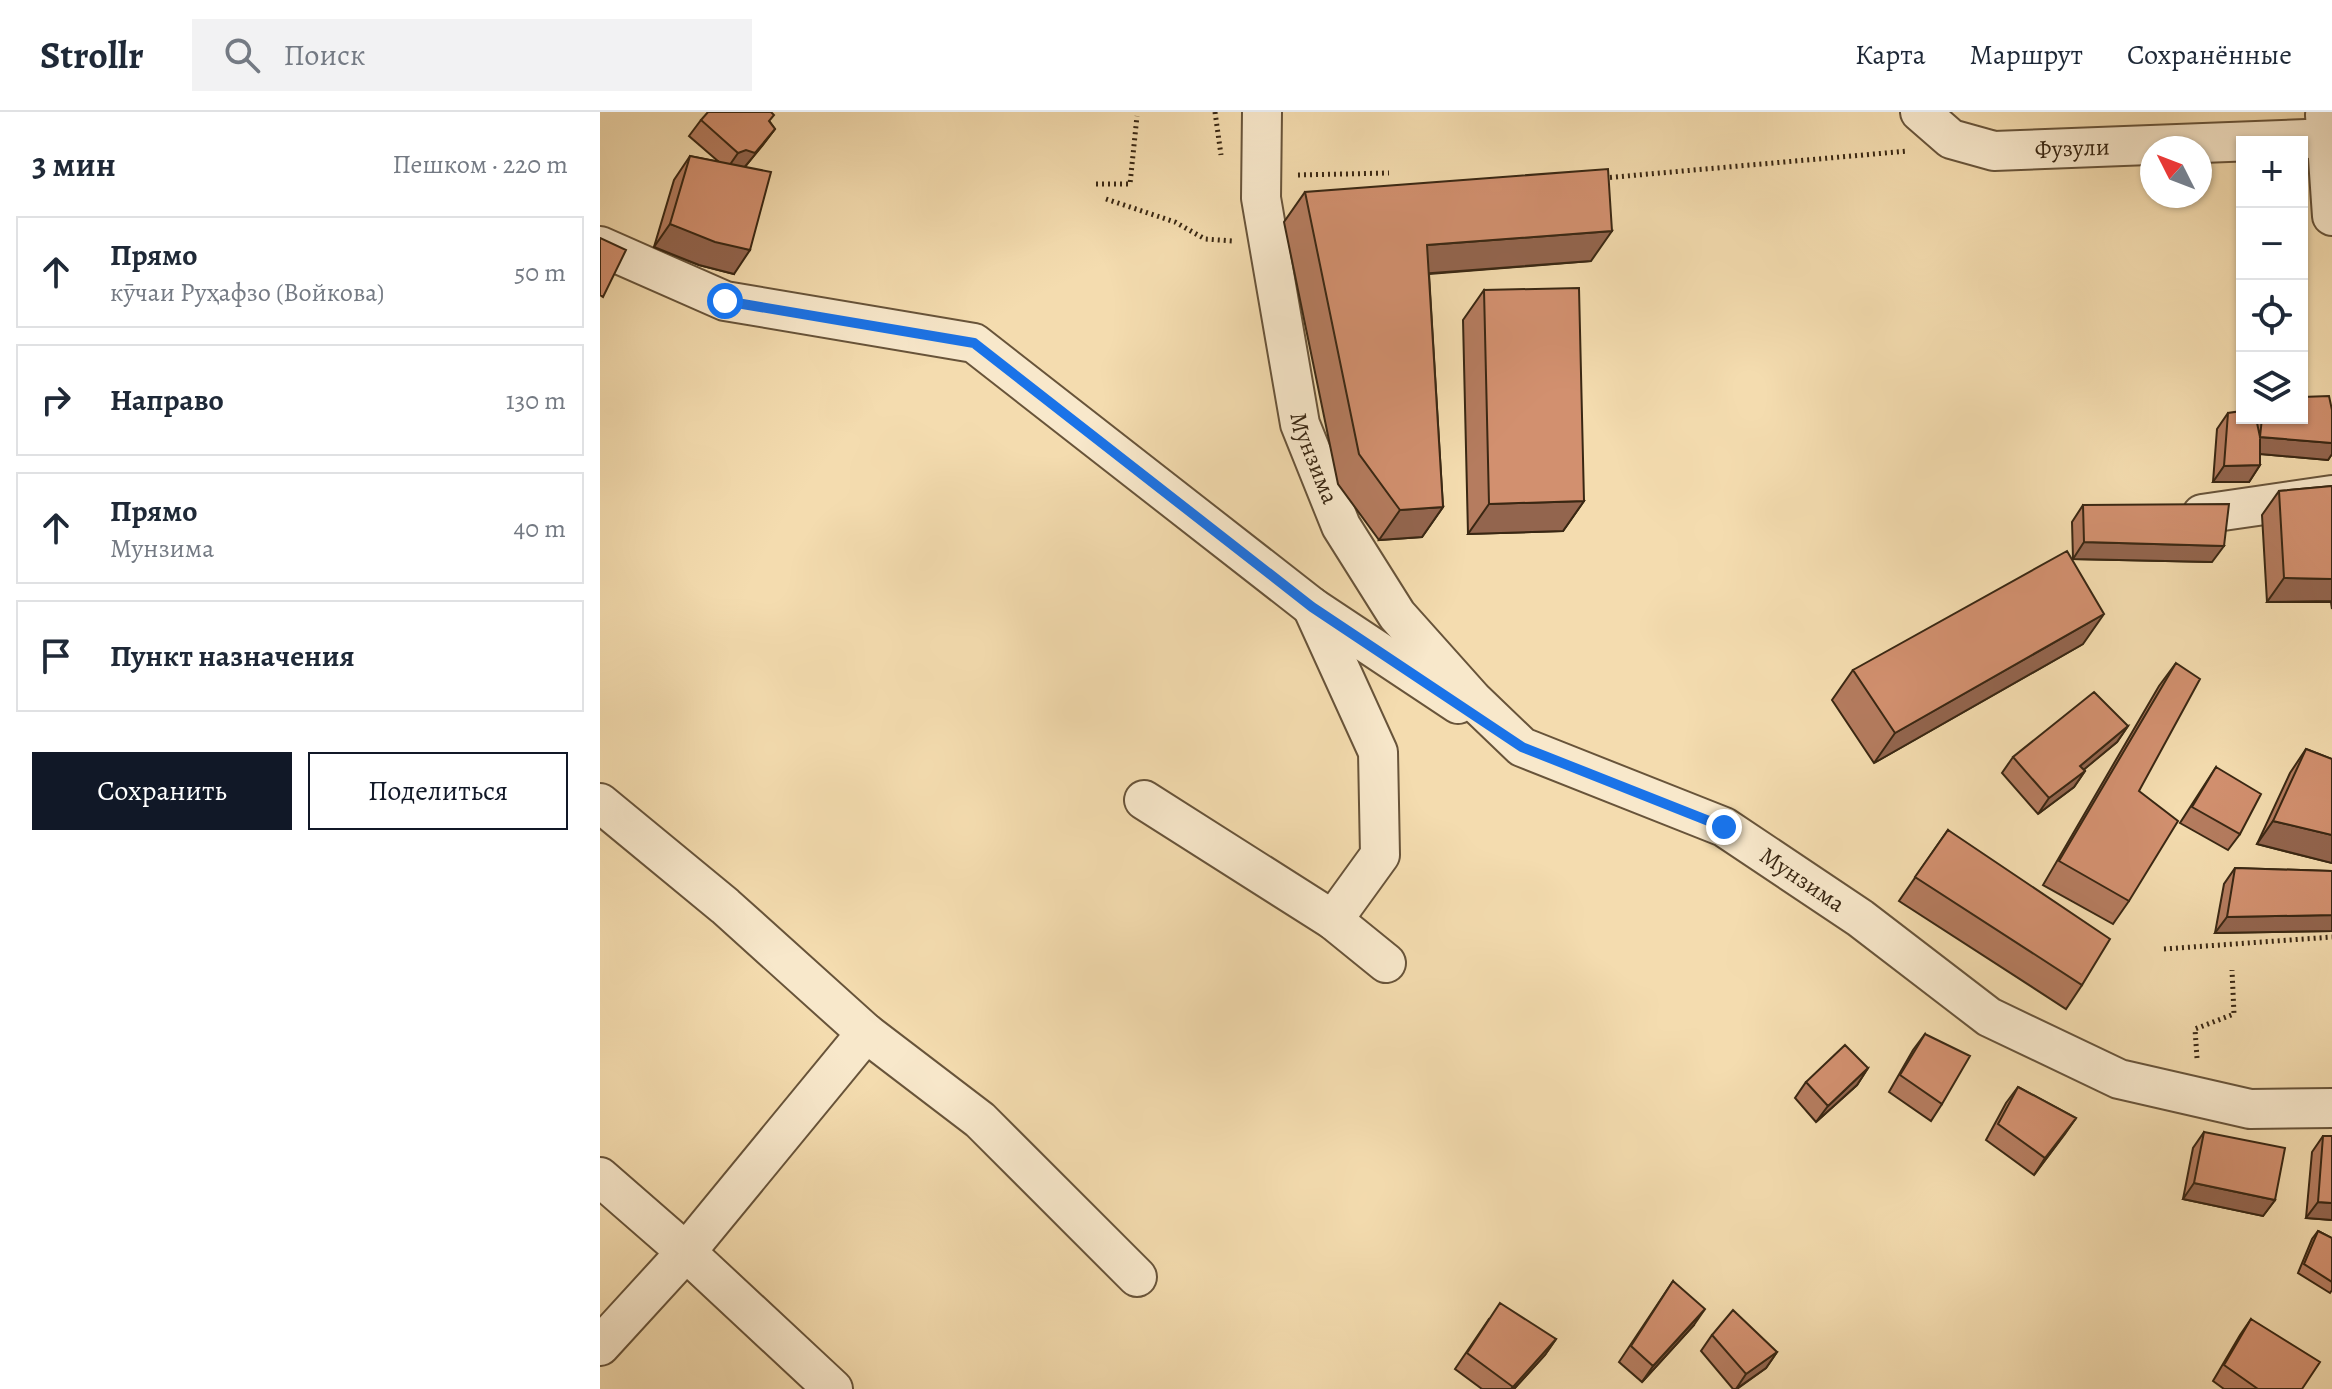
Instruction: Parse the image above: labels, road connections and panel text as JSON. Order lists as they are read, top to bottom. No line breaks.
{"streets":{"street":["Фузули","Мунзима"]},"north":"top left","page":{"header":"Strollr","search":"Поиск","nav":["Карта","Маршрут","Сохранённые"],"heading":["3 мин","Пешком · 220 m"],"map_buttons":["+","−"],"list":[["Прямо","кӯчаи Руҳафзо (Войкова)","50 m"],["Направо","130 m"],["Прямо","Мунзима","40 m"],"Пункт назначения"],"buttons":["Сохранить","Поделиться"]}}
